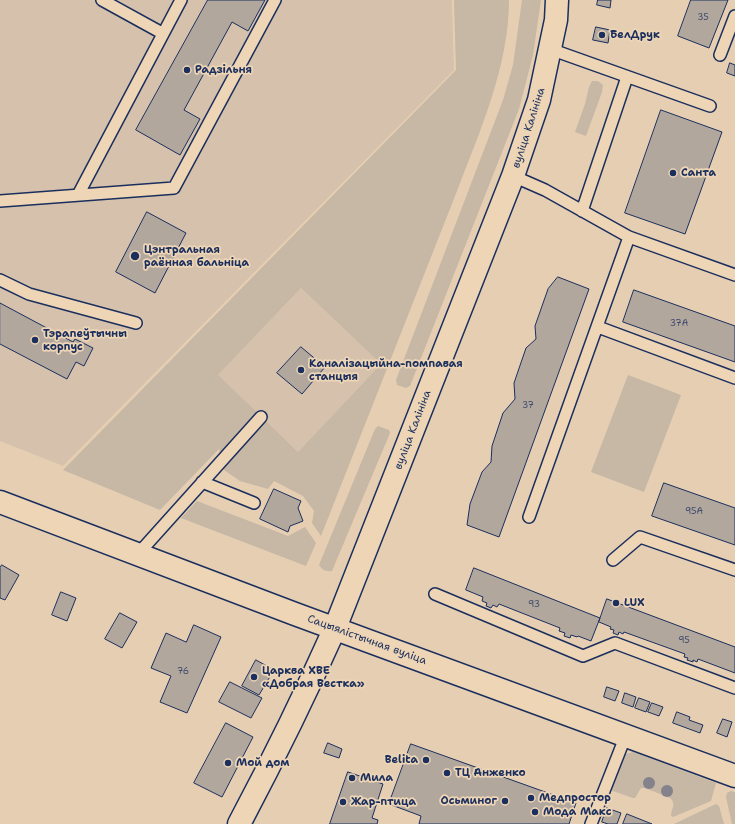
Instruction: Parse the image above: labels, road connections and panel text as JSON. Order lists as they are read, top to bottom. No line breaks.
{"streets":{"main road":["вуліца Калініна","Сацыялістычная вуліца"]},"crossings":[["вуліца Калініна","Сацыялістычная вуліца"]],"places":["БелДрук","Радзільня","Санта","Цэнтральная раённая бальніца","Тэрапеўтычны корпус","Каналізацыйна-помпавая станцыя","LUX","Царква ХВЕ «Добрая Вестка»","Belita","Мой дом","ТЦ Анженко","Мила","Медпростор","Осьминог","Жар-птица","Мода Макс"],"house_numbers":["35","37А","37","95А","93","95","76"]}
